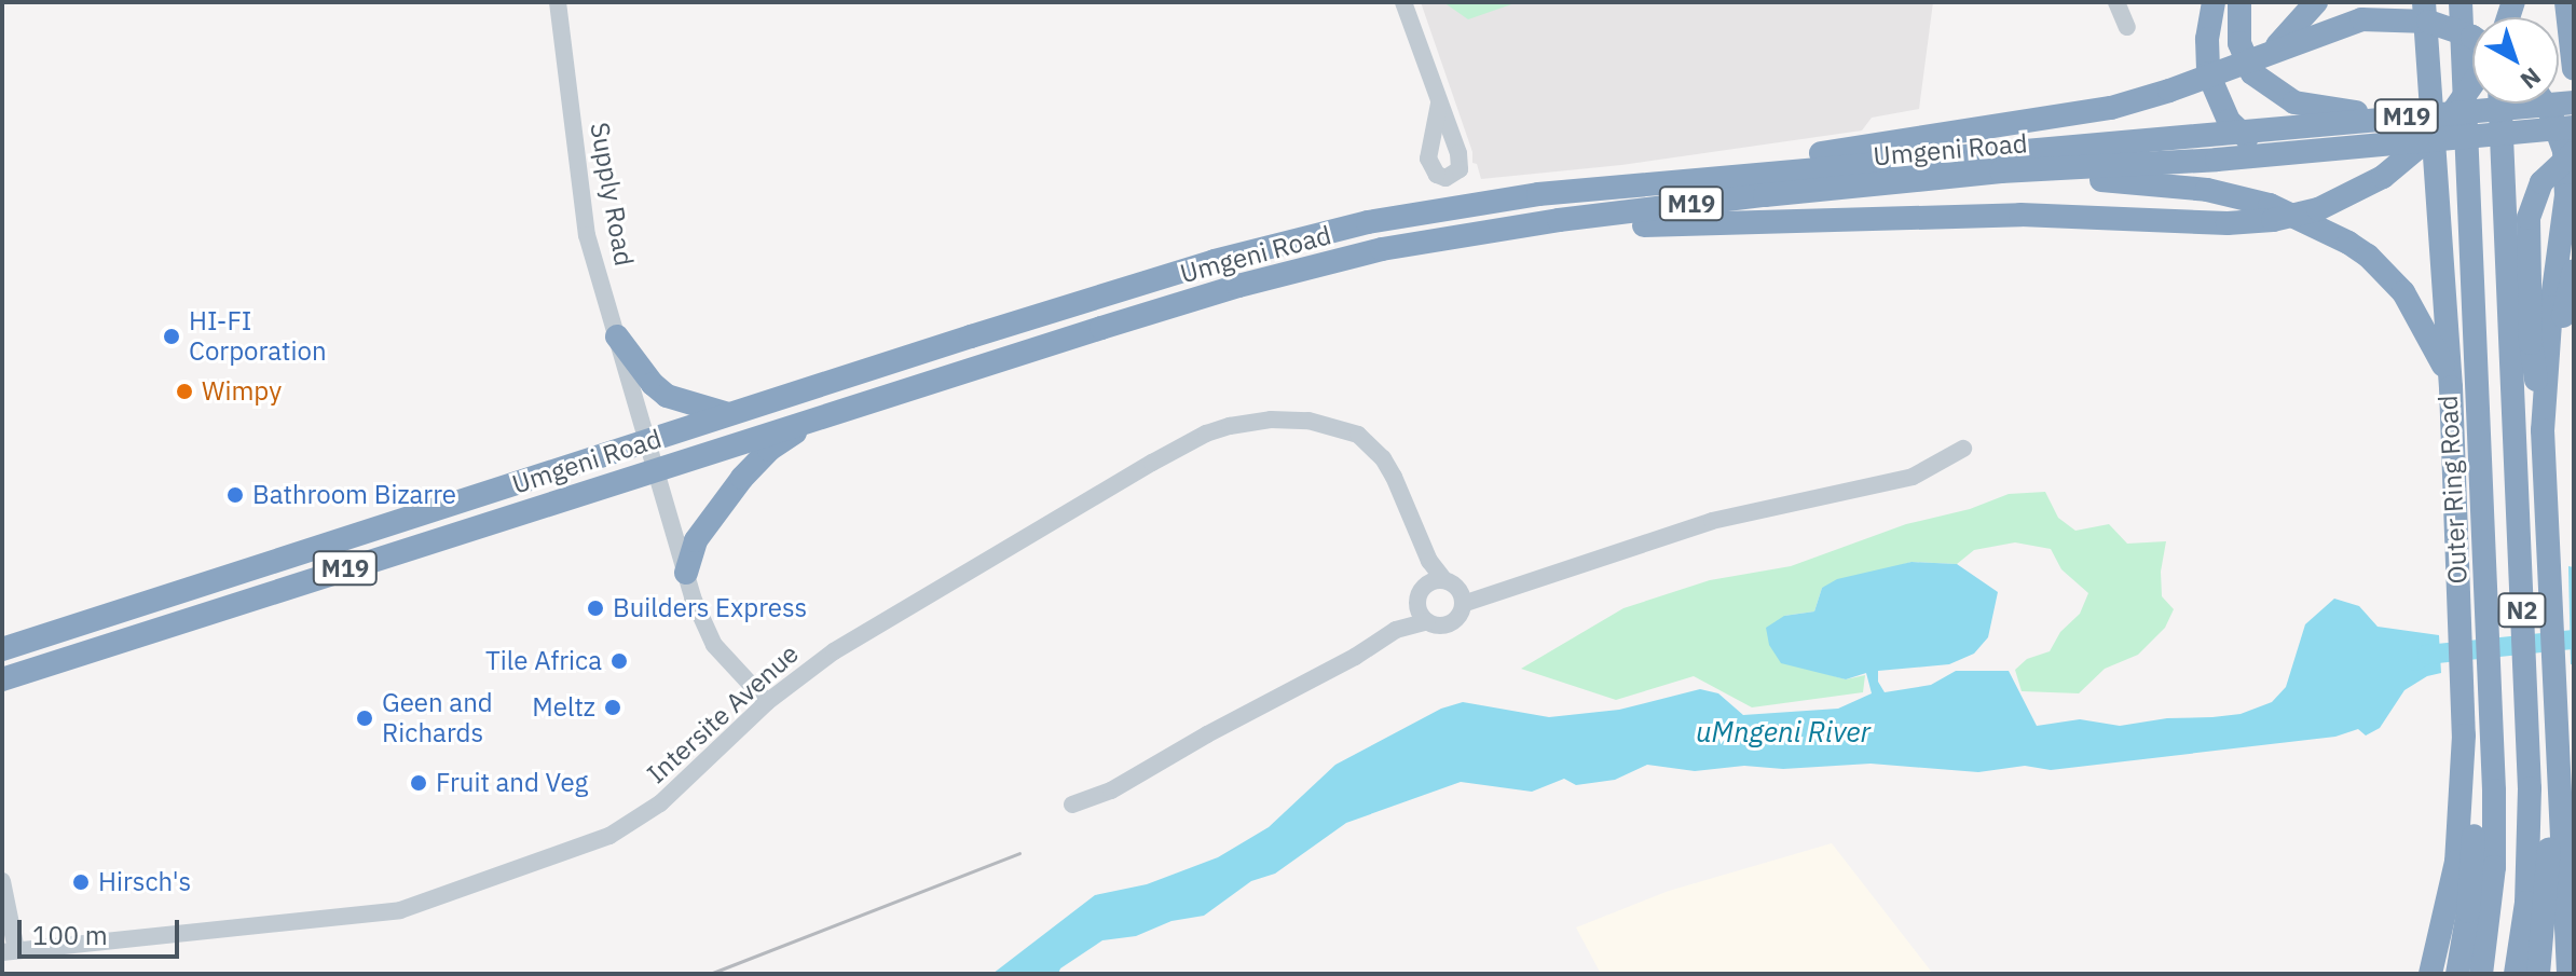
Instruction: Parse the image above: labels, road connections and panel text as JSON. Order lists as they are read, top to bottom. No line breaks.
{"streets":{"highway":["M19","Umgeni Road","Outer Ring Road","N2"],"street":["Supply Road","Intersite Avenue"]},"crossings":[["Umgeni Road","Supply Road"],["Supply Road","Intersite Avenue"]],"water":["uMngeni River"],"places":["HI-FI Corporation","Wimpy","Bathroom Bizarre","Builders Express","Tile Africa","Meltz","Geen and Richards","Fruit and Veg","Hirsch's"],"scale_bar":"100 m","north":"bottom right"}
